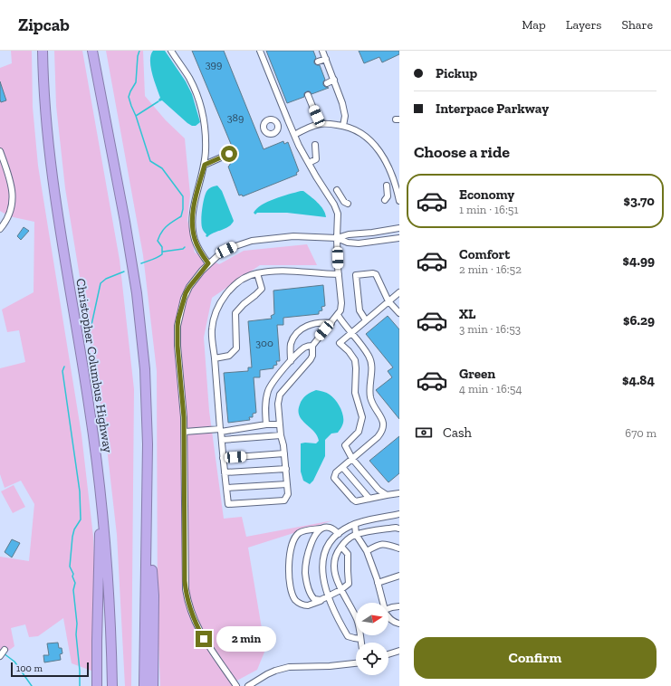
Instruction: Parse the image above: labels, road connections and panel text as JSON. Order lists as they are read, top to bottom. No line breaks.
{"streets":{"highway":["Christopher Columbus Highway"]},"house_numbers":["399","389","300"],"scale_bar":"100 m","north":"right","page":{"header":"Zipcab","nav":["Map","Layers","Share"],"banner":["Pickup","Interpace Parkway"],"heading":"Choose a ride","list":[{"name":"Economy","note":"1 min · 16:51","value":"$3.70"},{"name":"Comfort","note":"2 min · 16:52","value":"$4.99"},{"name":"XL","note":"3 min · 16:53","value":"$6.29"},{"name":"Green","note":"4 min · 16:54","value":"$4.84"}],"pay":["Cash","670 m"],"bubble":"2 min","buttons":"Confirm","scale":"100 m"}}
